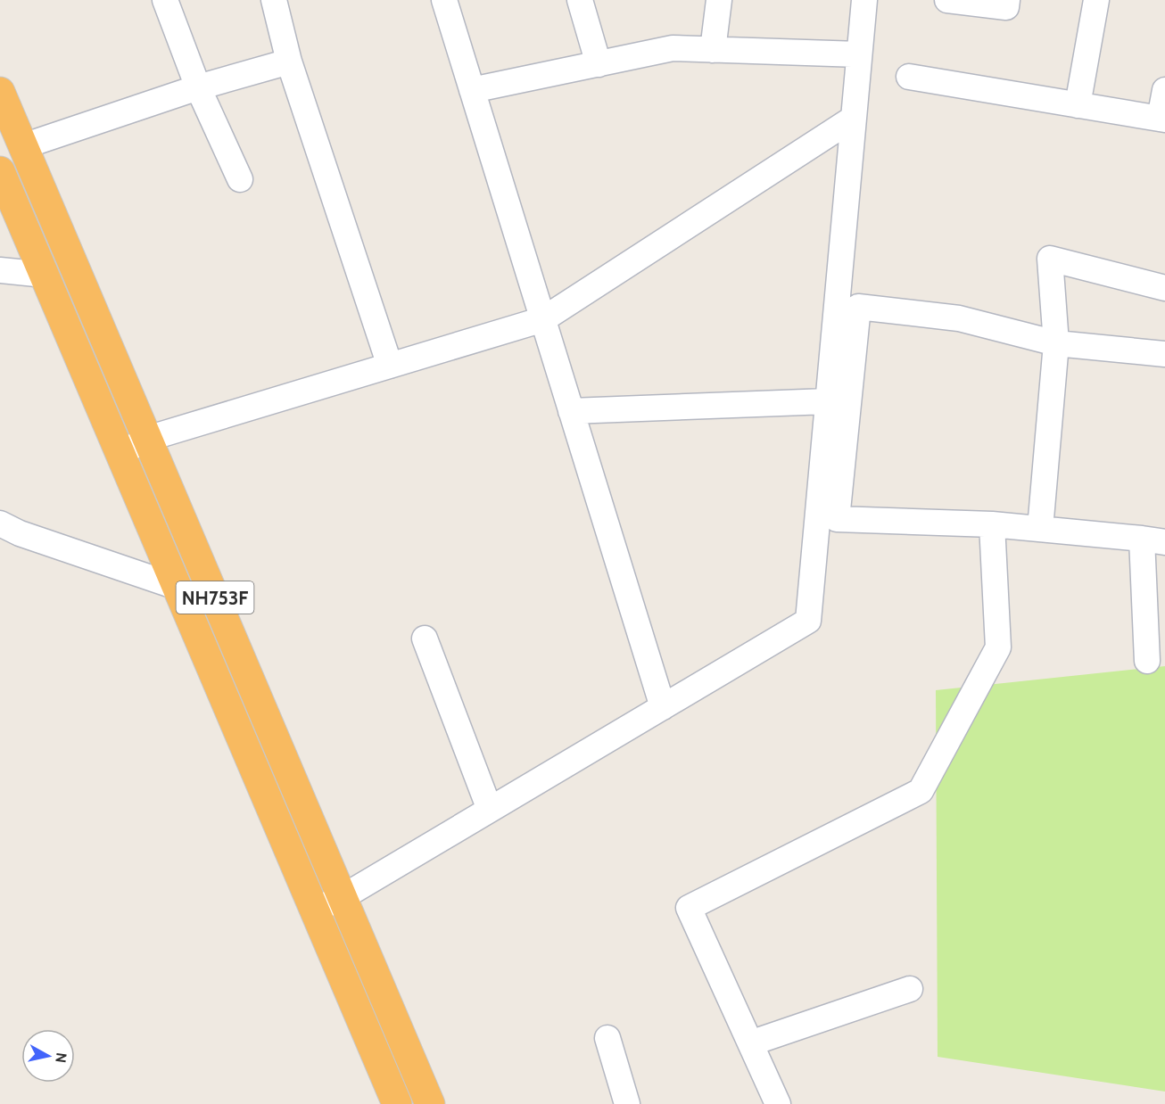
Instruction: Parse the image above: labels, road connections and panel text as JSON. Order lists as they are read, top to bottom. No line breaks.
{"streets":{"highway":["NH753F"]},"north":"right"}
